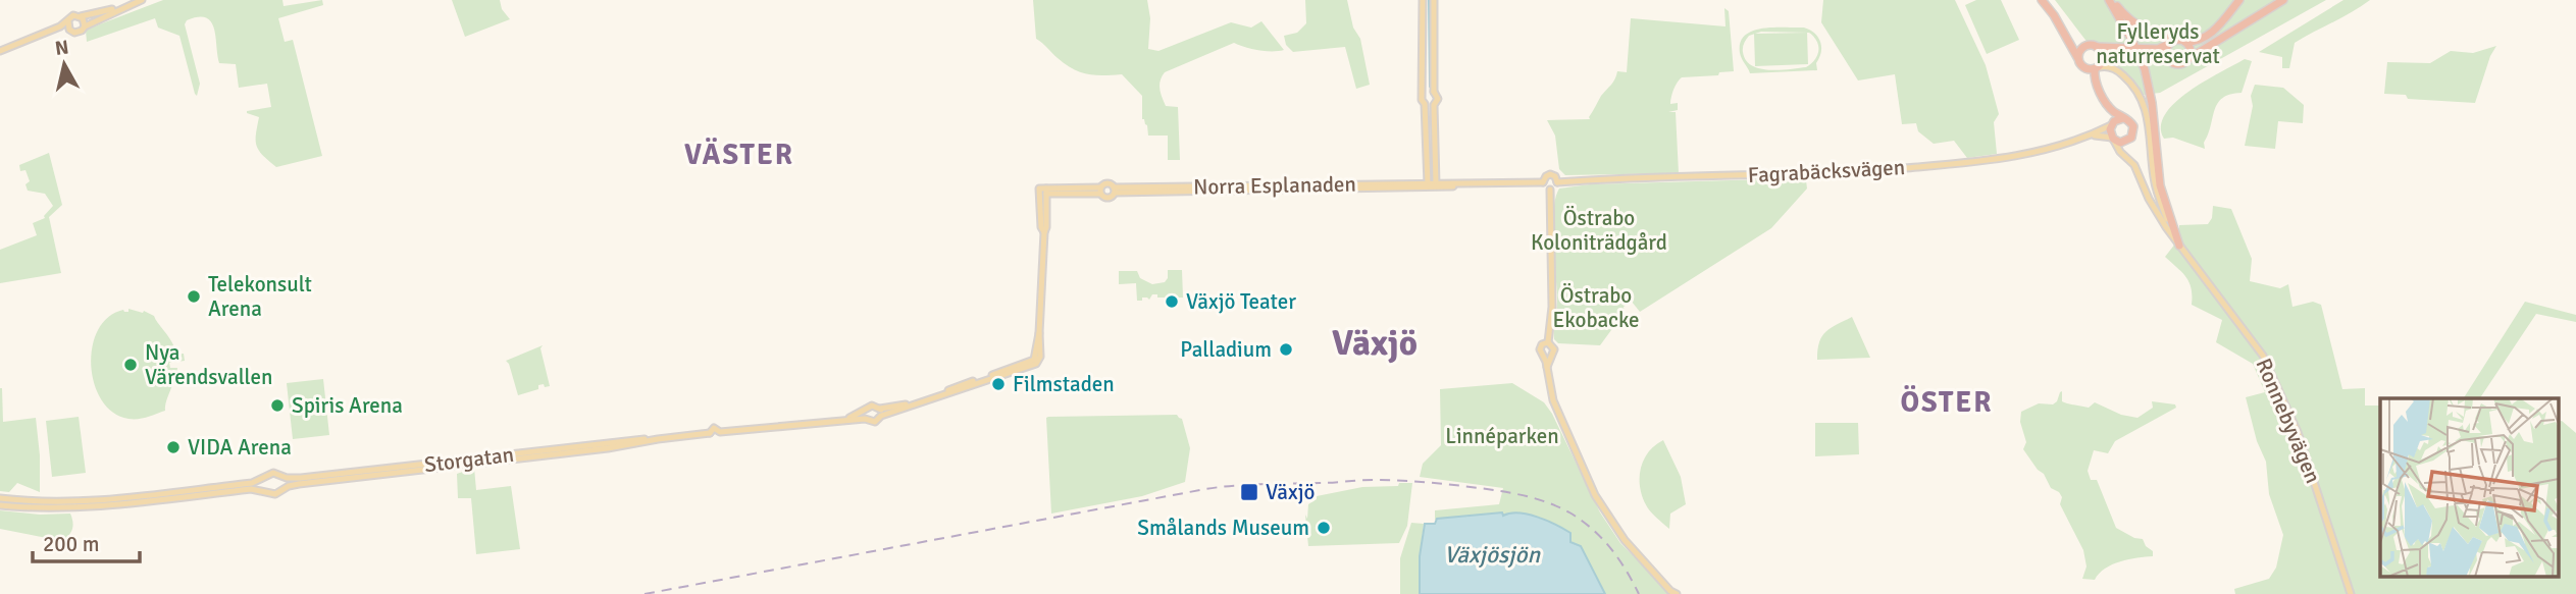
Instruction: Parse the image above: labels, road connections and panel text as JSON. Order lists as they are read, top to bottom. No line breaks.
{"streets":{"main road":["Fagrabäcksvägen","Norra Esplanaden","Ronnebyvägen","Storgatan"]},"crossings":[["Fagrabäcksvägen","Ronnebyvägen"]],"districts":["VÄSTER","Växjö","ÖSTER"],"water":["Växjösjön"],"parks":["Fylleryds naturreservat","Östrabo Koloniträdgård","Östrabo Ekobacke","Linnéparken"],"places":{"other":["Telekonsult Arena","Växjö Teater","Palladium","Nya Värendsvallen","Filmstaden","Spiris Arena","VIDA Arena","Smålands Museum"],"transit":["Växjö"]},"scale_bar":"200 m","north":"top"}
